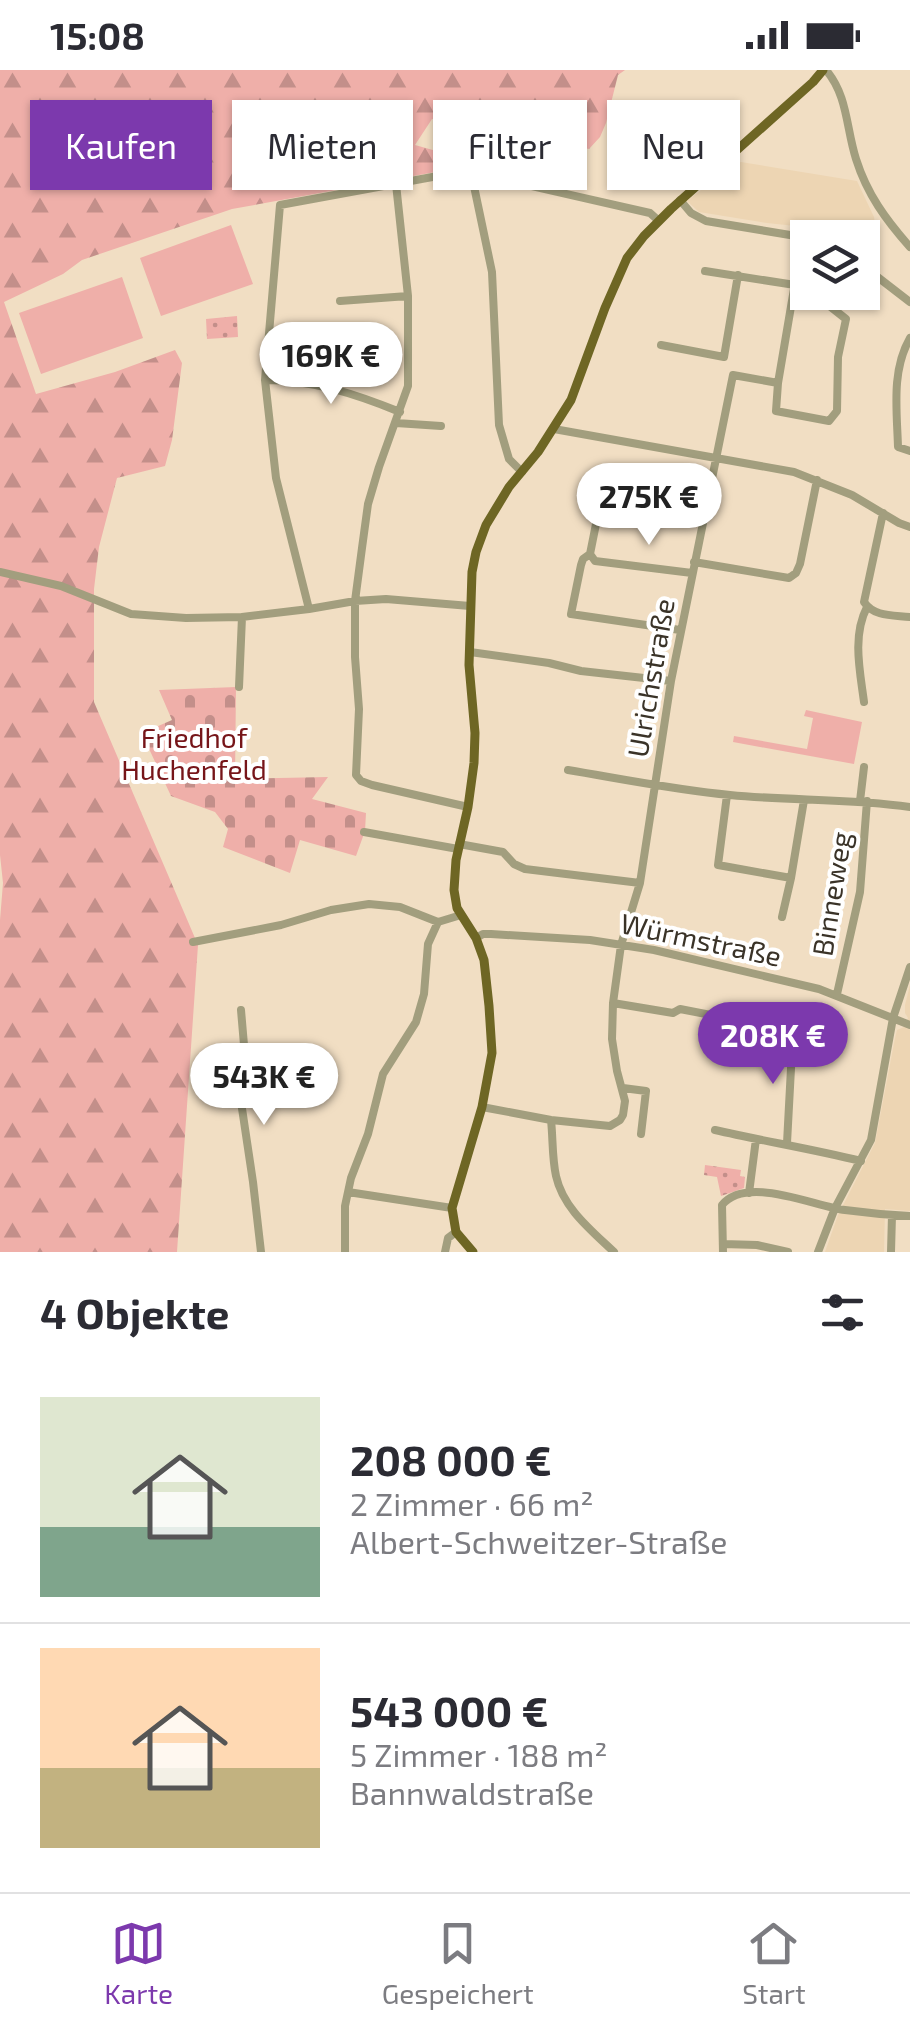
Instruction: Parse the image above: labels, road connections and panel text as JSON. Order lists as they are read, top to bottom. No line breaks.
{"streets":{"street":["Ulrichstraße","Binneweg","Würmstraße"]},"crossings":[["Ulrichstraße","Würmstraße"],["Binneweg","Würmstraße"]],"parks":["Friedhof Huchenfeld"],"page":{"status":"15:08","chip":["Kaufen","Mieten","Filter","Neu"],"price":["169K €","275K €","208K €","543K €"],"heading":"4 Objekte","list":[{"name":"208 000 €","note":"2 Zimmer · 66 m² · Albert-Schweitzer-Straße"},{"name":"543 000 €","note":"5 Zimmer · 188 m² · Bannwaldstraße"}],"tabs":["Karte","Gespeichert","Start"]}}
